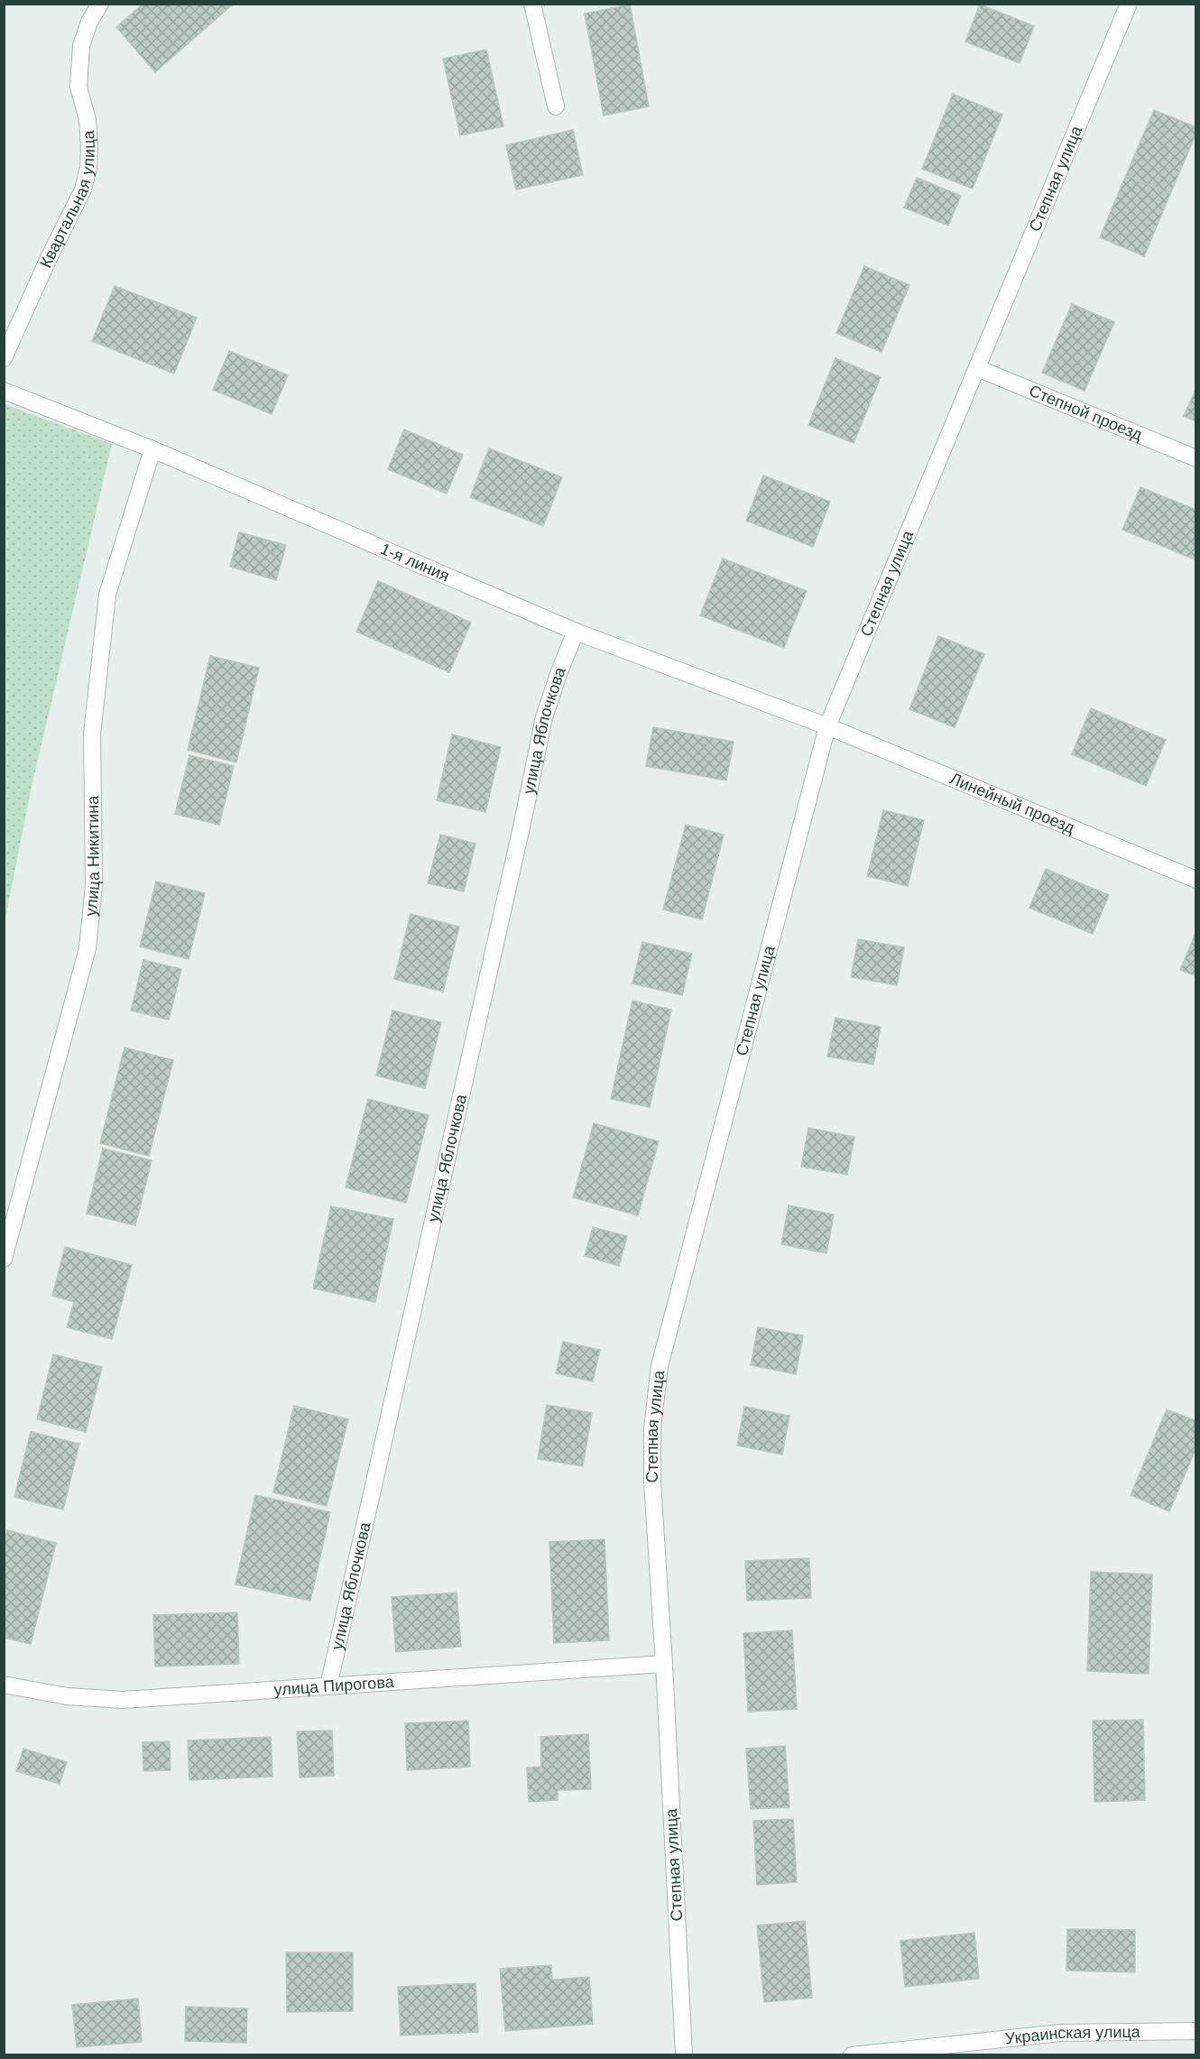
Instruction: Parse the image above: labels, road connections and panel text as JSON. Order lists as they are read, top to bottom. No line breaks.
{"streets":{"street":["Степная улица","Квартальная улица","Степной проезд","1-я линия","улица Яблочкова","Линейный проезд","улица Никитина","улица Пирогова","Украинская улица"]},"crossings":[["Степная улица","Степной проезд"],["Степная улица","1-я линия"],["Степная улица","Линейный проезд"],["Степная улица","улица Пирогова"],["1-я линия","улица Яблочкова"],["1-я линия","Линейный проезд"],["1-я линия","улица Никитина"],["улица Яблочкова","улица Пирогова"]]}
